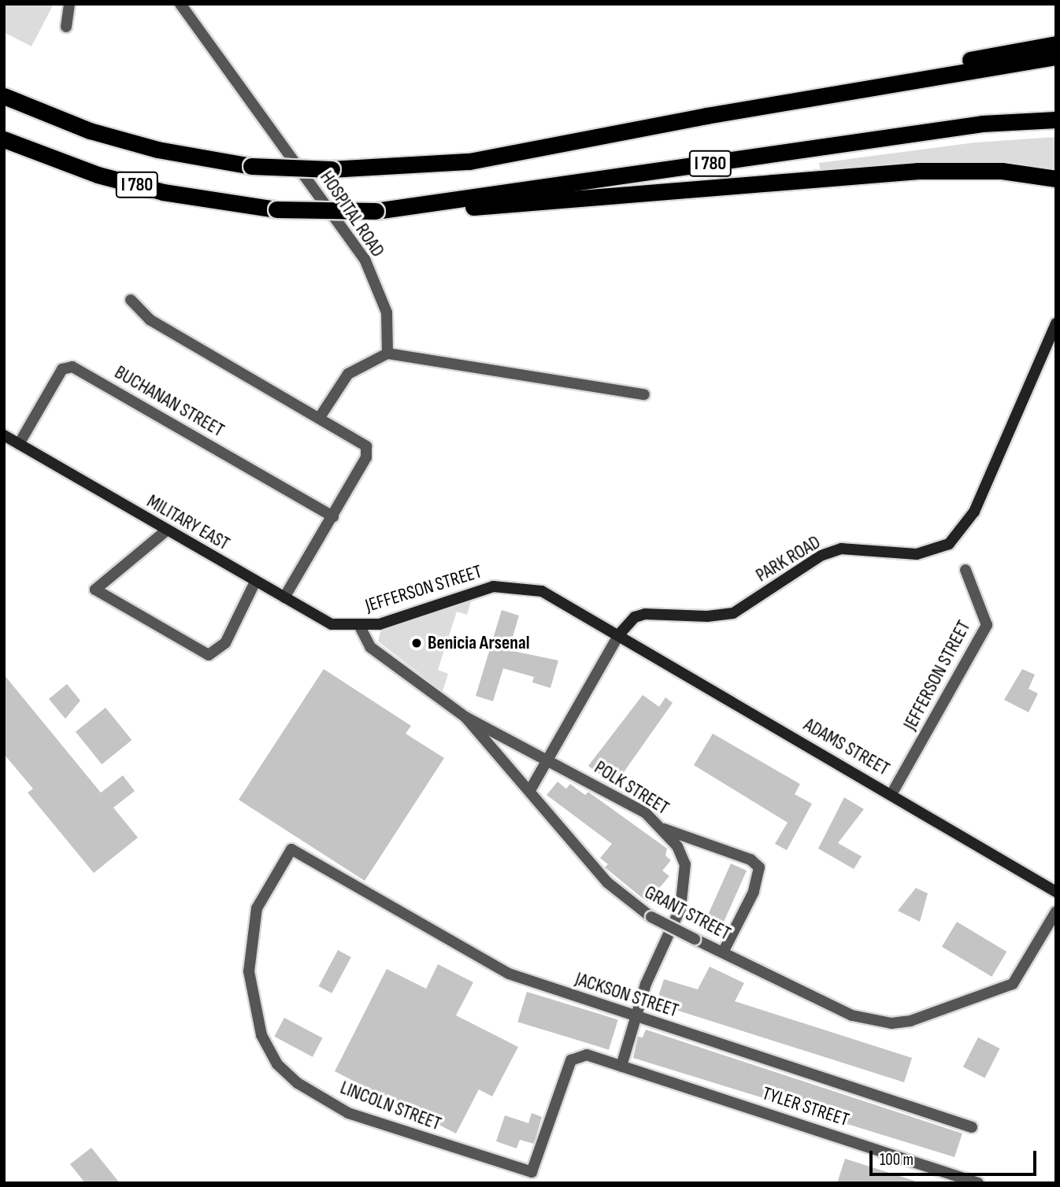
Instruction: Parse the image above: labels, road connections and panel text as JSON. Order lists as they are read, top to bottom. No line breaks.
{"streets":{"highway":["I 780"],"street":["HOSPITAL ROAD","BUCHANAN STREET","MILITARY EAST","PARK ROAD","JEFFERSON STREET","ADAMS STREET","POLK STREET","GRANT STREET","JACKSON STREET","LINCOLN STREET","TYLER STREET"]},"crossings":[["BUCHANAN STREET","MILITARY EAST"],["MILITARY EAST","JEFFERSON STREET"],["MILITARY EAST","GRANT STREET"],["PARK ROAD","JEFFERSON STREET"],["PARK ROAD","ADAMS STREET"],["PARK ROAD","POLK STREET"],["PARK ROAD","GRANT STREET"],["JEFFERSON STREET","ADAMS STREET"],["JEFFERSON STREET","GRANT STREET"],["POLK STREET","GRANT STREET"],["POLK STREET","JACKSON STREET"],["POLK STREET","LINCOLN STREET"],["POLK STREET","TYLER STREET"],["JACKSON STREET","LINCOLN STREET"],["LINCOLN STREET","TYLER STREET"]],"places":["Benicia Arsenal"],"scale_bar":"100 m"}
